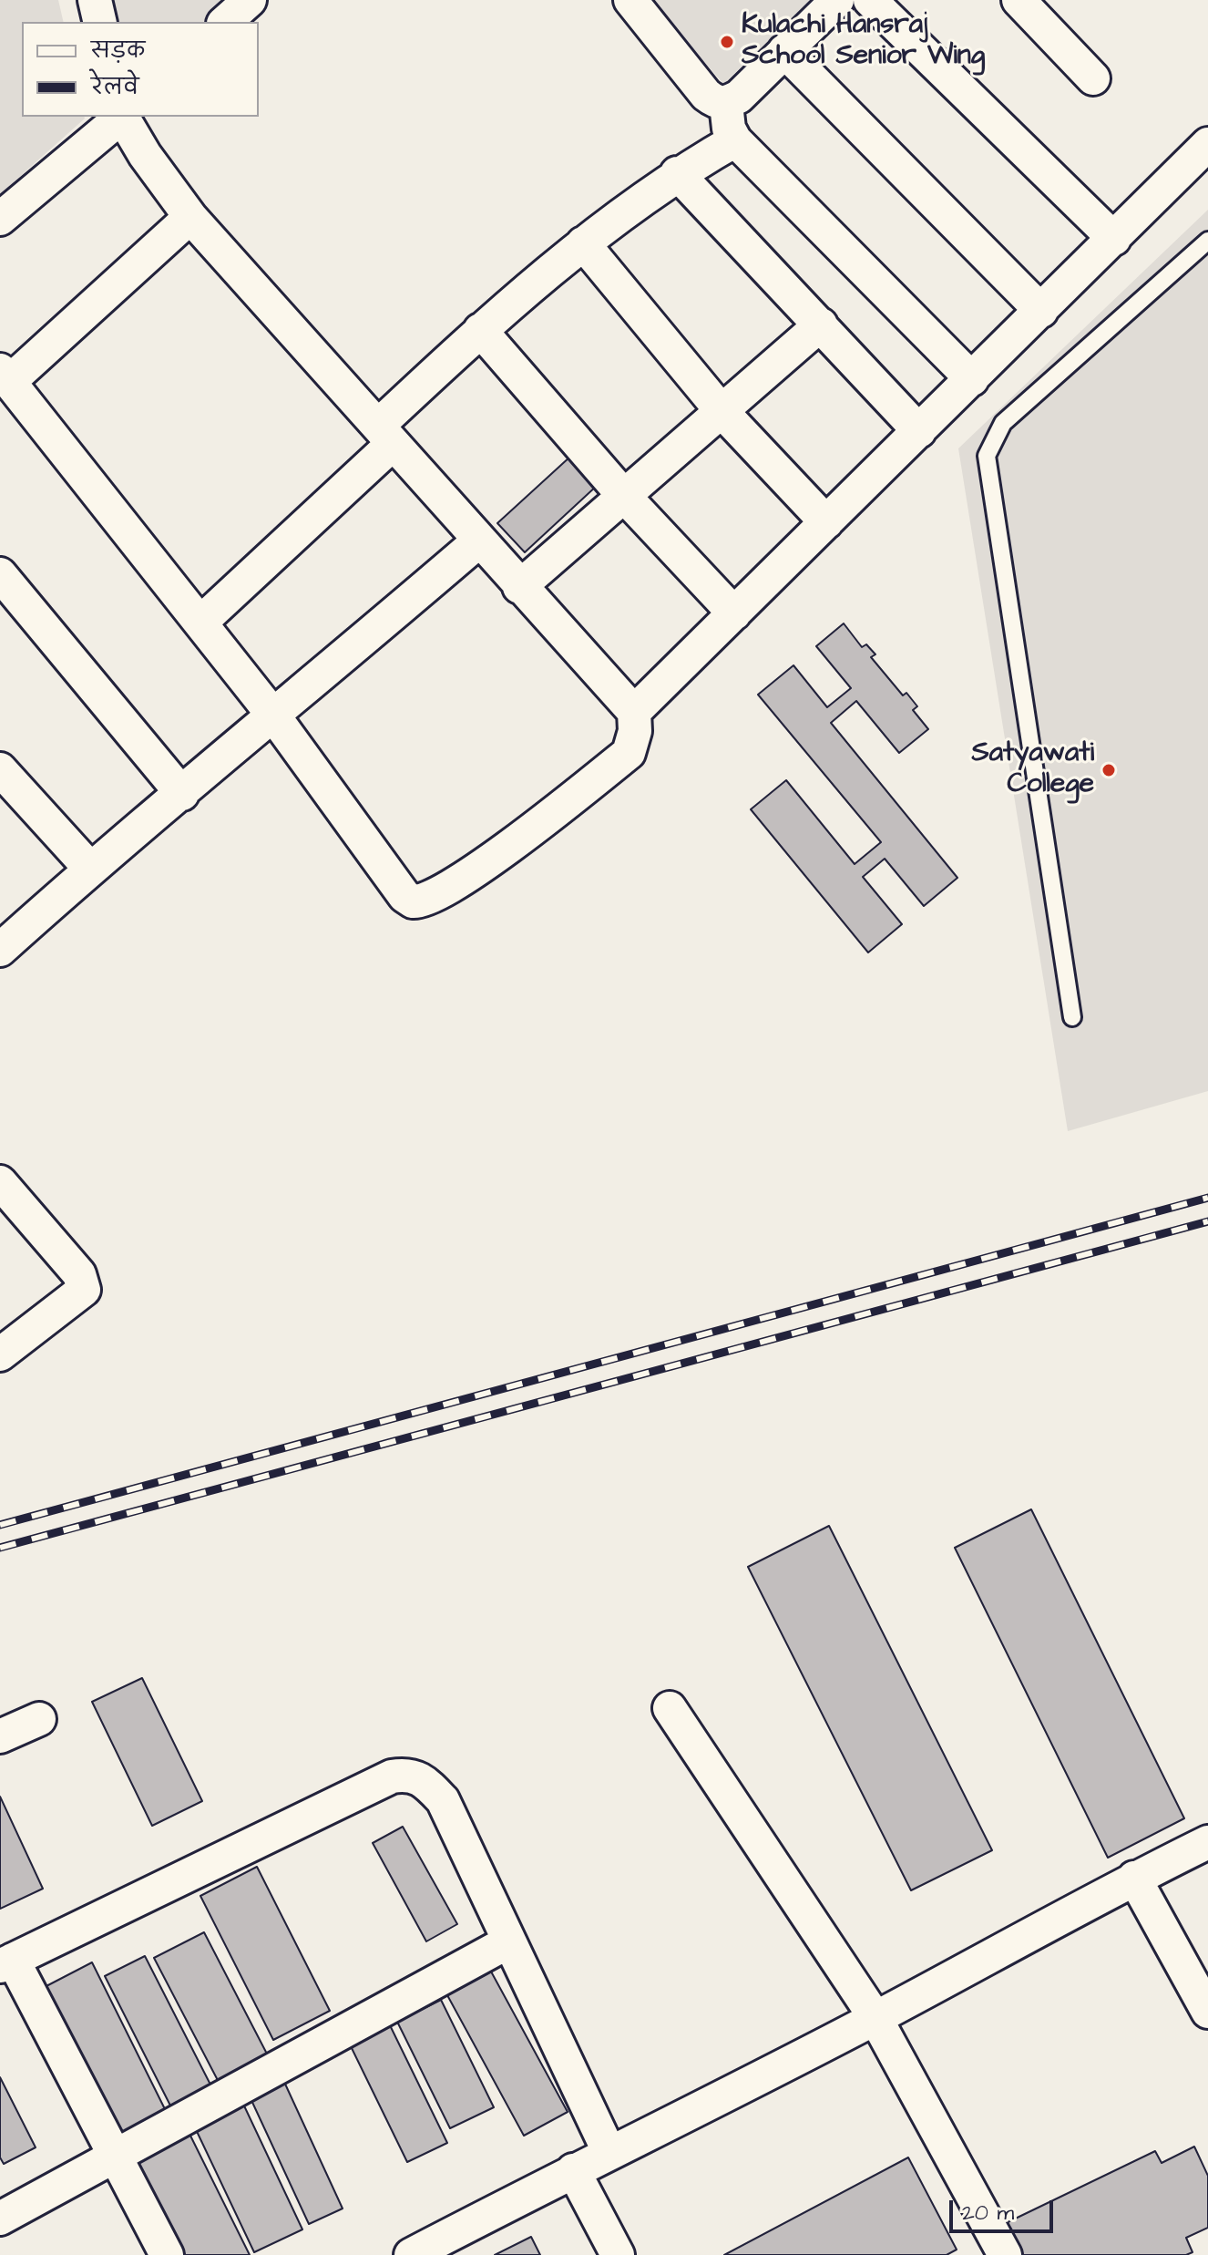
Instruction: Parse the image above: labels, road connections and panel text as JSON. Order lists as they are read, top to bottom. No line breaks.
{"places":["Kulachi Hansraj School Senior Wing","Satyawati College"],"legend":["सड़क","रेलवे"],"scale_bar":"20 m"}
